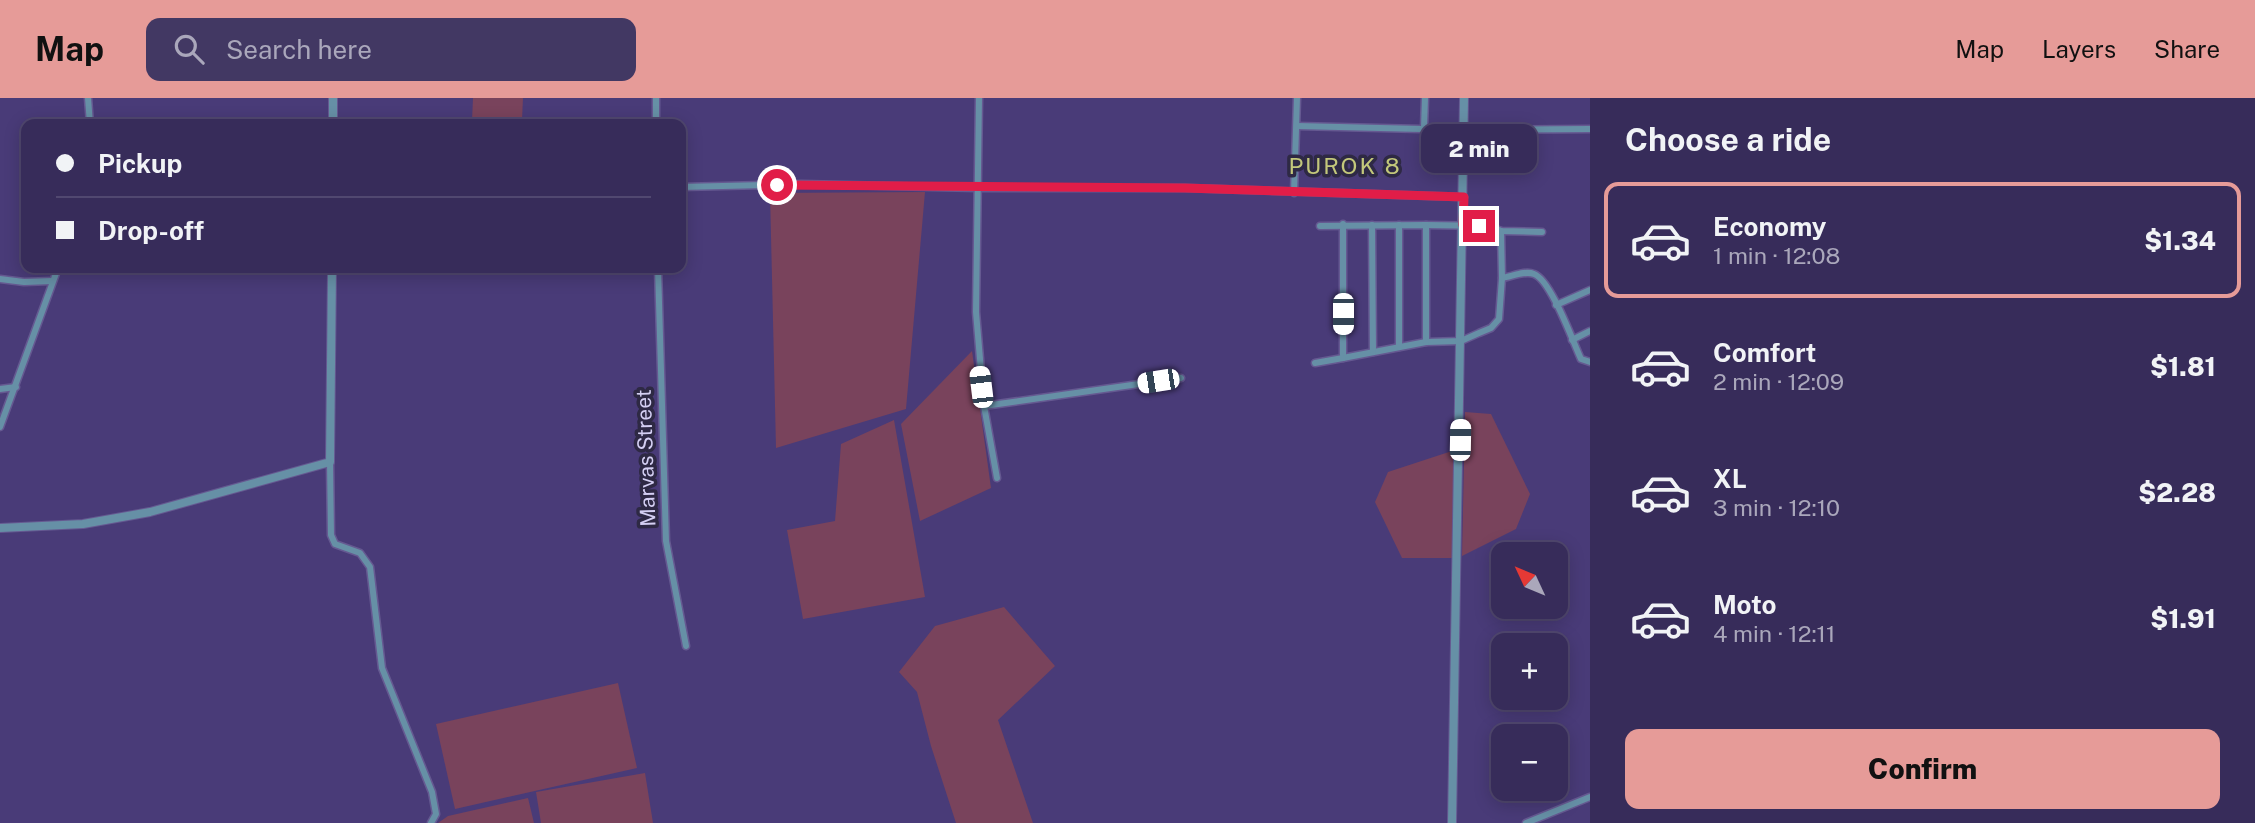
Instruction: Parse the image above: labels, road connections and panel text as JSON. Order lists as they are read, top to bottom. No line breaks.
{"streets":{"street":["Marvas Street"]},"districts":["PUROK 8"],"north":"top left","page":{"header":"Map","search":"Search here","nav":["Map","Layers","Share"],"heading":"Choose a ride","banner":["Pickup","Drop-off"],"bubble":"2 min","list":[{"name":"Economy","note":"1 min · 12:08","value":"$1.34"},{"name":"Comfort","note":"2 min · 12:09","value":"$1.81"},{"name":"XL","note":"3 min · 12:10","value":"$2.28"},{"name":"Moto","note":"4 min · 12:11","value":"$1.91"}],"map_buttons":["+","−"],"buttons":"Confirm"}}
